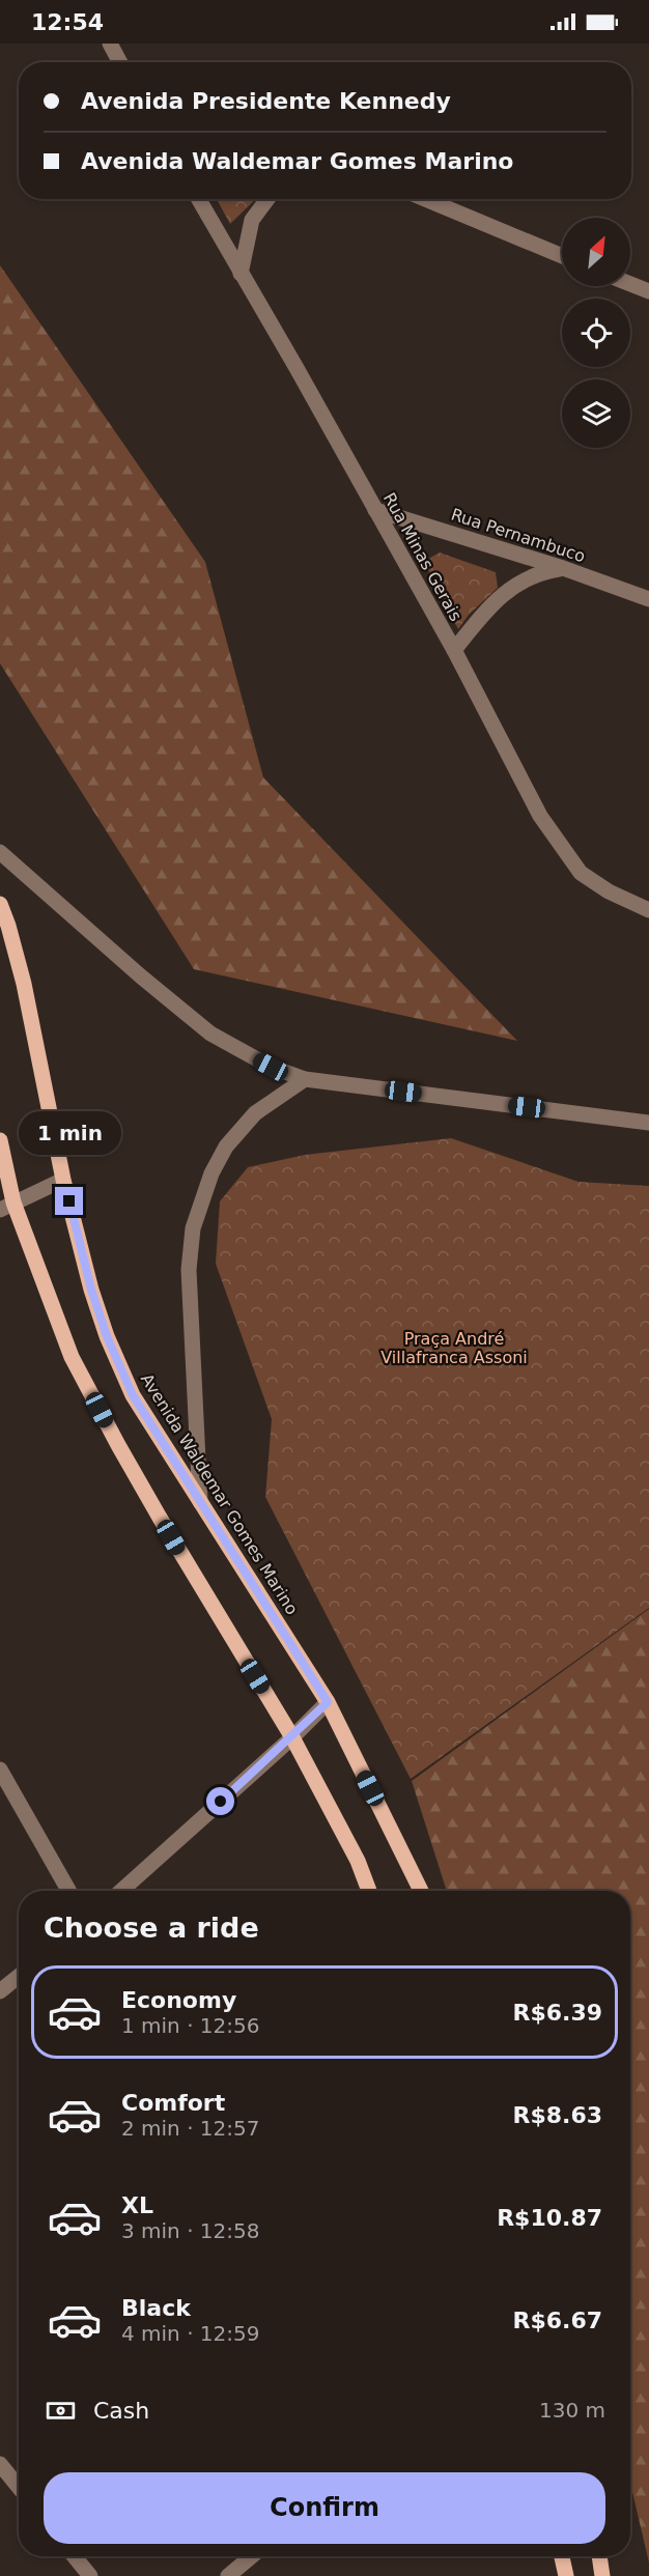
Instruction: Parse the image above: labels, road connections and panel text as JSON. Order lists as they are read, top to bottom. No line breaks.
{"streets":{"main road":["Avenida Waldemar Gomes Marino"],"street":["Rua Pernambuco","Rua Minas Gerais"]},"crossings":[["Rua Pernambuco","Rua Minas Gerais"]],"parks":["Praça André Villafranca Assoni"],"north":"top right","page":{"status":"12:54","banner":["Avenida Presidente Kennedy","Avenida Waldemar Gomes Marino"],"bubble":"1 min","heading":"Choose a ride","list":[{"name":"Economy","note":"1 min · 12:56","value":"R$6.39"},{"name":"Comfort","note":"2 min · 12:57","value":"R$8.63"},{"name":"XL","note":"3 min · 12:58","value":"R$10.87"},{"name":"Black","note":"4 min · 12:59","value":"R$6.67"}],"pay":["Cash","130 m"],"buttons":"Confirm"}}
